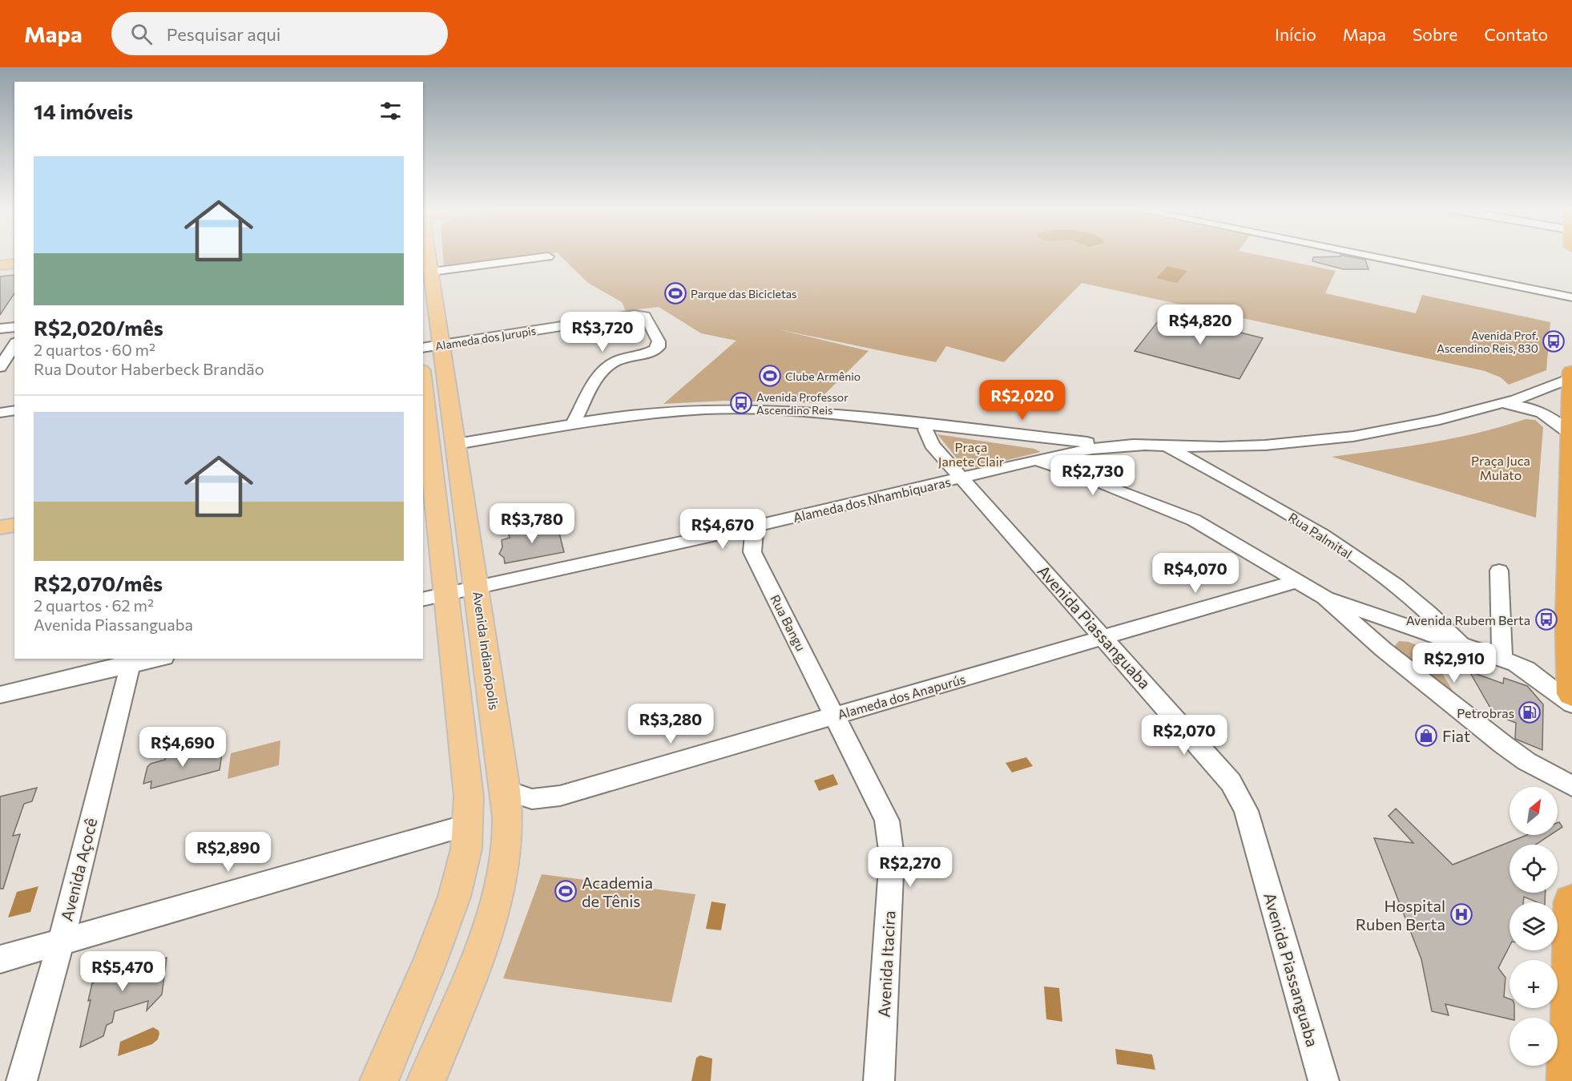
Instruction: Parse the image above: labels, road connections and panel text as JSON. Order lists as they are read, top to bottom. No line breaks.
{"streets":{"main road":["Avenida Indianópolis"],"street":["Alameda dos Jurupis","Alameda dos Nhambiquaras","Rua Palmital","Rua Bangu","Avenida Piassanguaba","Alameda dos Anapurús","Avenida Açocê","Avenida Itacira"]},"crossings":[["Alameda dos Jurupis","Avenida Indianópolis"],["Alameda dos Nhambiquaras","Rua Bangu"],["Alameda dos Nhambiquaras","Avenida Piassanguaba"],["Alameda dos Nhambiquaras","Avenida Indianópolis"],["Rua Bangu","Alameda dos Anapurús"],["Rua Bangu","Avenida Itacira"],["Avenida Piassanguaba","Alameda dos Anapurús"],["Avenida Indianópolis","Alameda dos Anapurús"],["Alameda dos Anapurús","Avenida Itacira"]],"parks":["Praça Janete Clair","Praça Juca Mulato"],"places":{"sports":["Parque das Bicicletas","Clube Armênio","Academia de Tênis"],"bus stop":["Avenida Prof. Ascendino Reis, 830","Avenida Professor Ascendino Reis","Avenida Rubem Berta"],"fuel station":["Petrobras"],"shop":["Fiat"],"hospital":["Hospital Ruben Berta"]},"north":"top right","page":{"header":"Mapa","search":"Pesquisar aqui","nav":["Início","Mapa","Sobre","Contato"],"heading":"14 imóveis","list":[{"name":"R$2,020/mês","note":"2 quartos · 60 m² · Rua Doutor Haberbeck Brandão"},{"name":"R$2,070/mês","note":"2 quartos · 62 m² · Avenida Piassanguaba"}],"price":["R$4,820","R$3,720","R$2,020","R$2,730","R$3,780","R$4,670","R$4,070","R$2,910","R$3,280","R$2,070","R$4,690","R$2,890","R$2,270","R$5,470"],"map_buttons":["+","−"]}}
